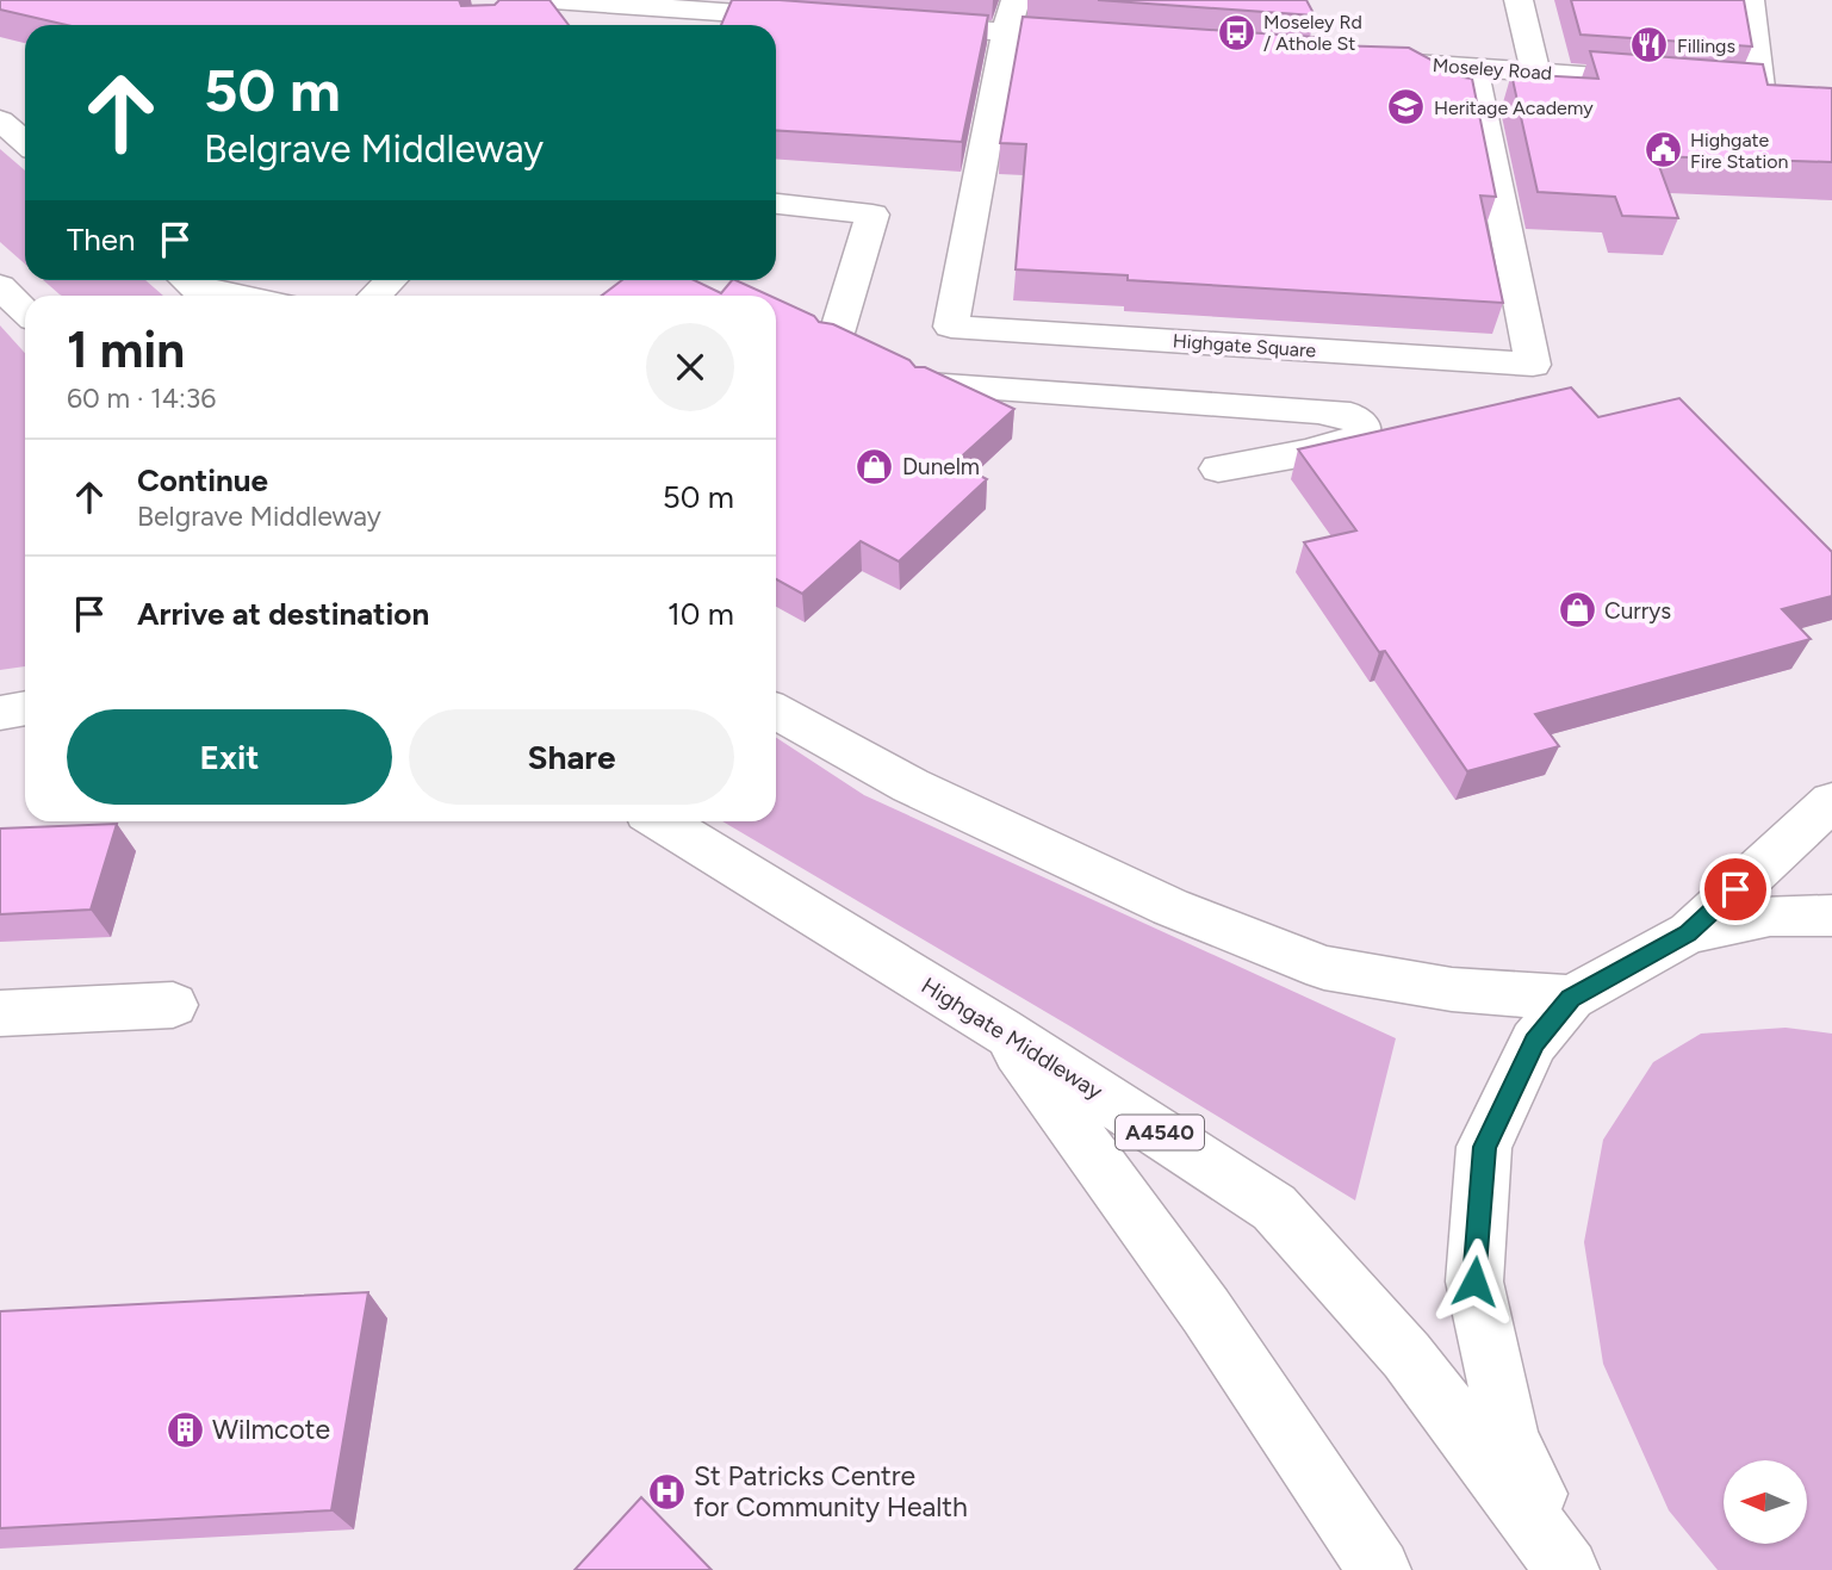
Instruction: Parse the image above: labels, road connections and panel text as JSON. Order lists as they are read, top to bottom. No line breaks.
{"streets":{"main road":["Moseley Road","Highgate Square","Highgate Middleway","A4540"]},"crossings":[["Moseley Road","Highgate Square"]],"places":{"bus stop":["Moseley Rd / Athole St"],"restaurant":["Fillings"],"school or university":["Heritage Academy"],"public building":["Highgate Fire Station"],"shop":["Dunelm","Currys"],"building":["Wilmcote"],"hospital":["St Patricks Centre for Community Health"]},"north":"left","page":{"turn":["50 m","Belgrave Middleway"],"then":"Then","heading":["1 min","60 m · 14:36"],"list":[{"name":"Continue","note":"Belgrave Middleway","value":"50 m"},{"name":"Arrive at destination","value":"10 m"}],"buttons":["Exit","Share"]}}
